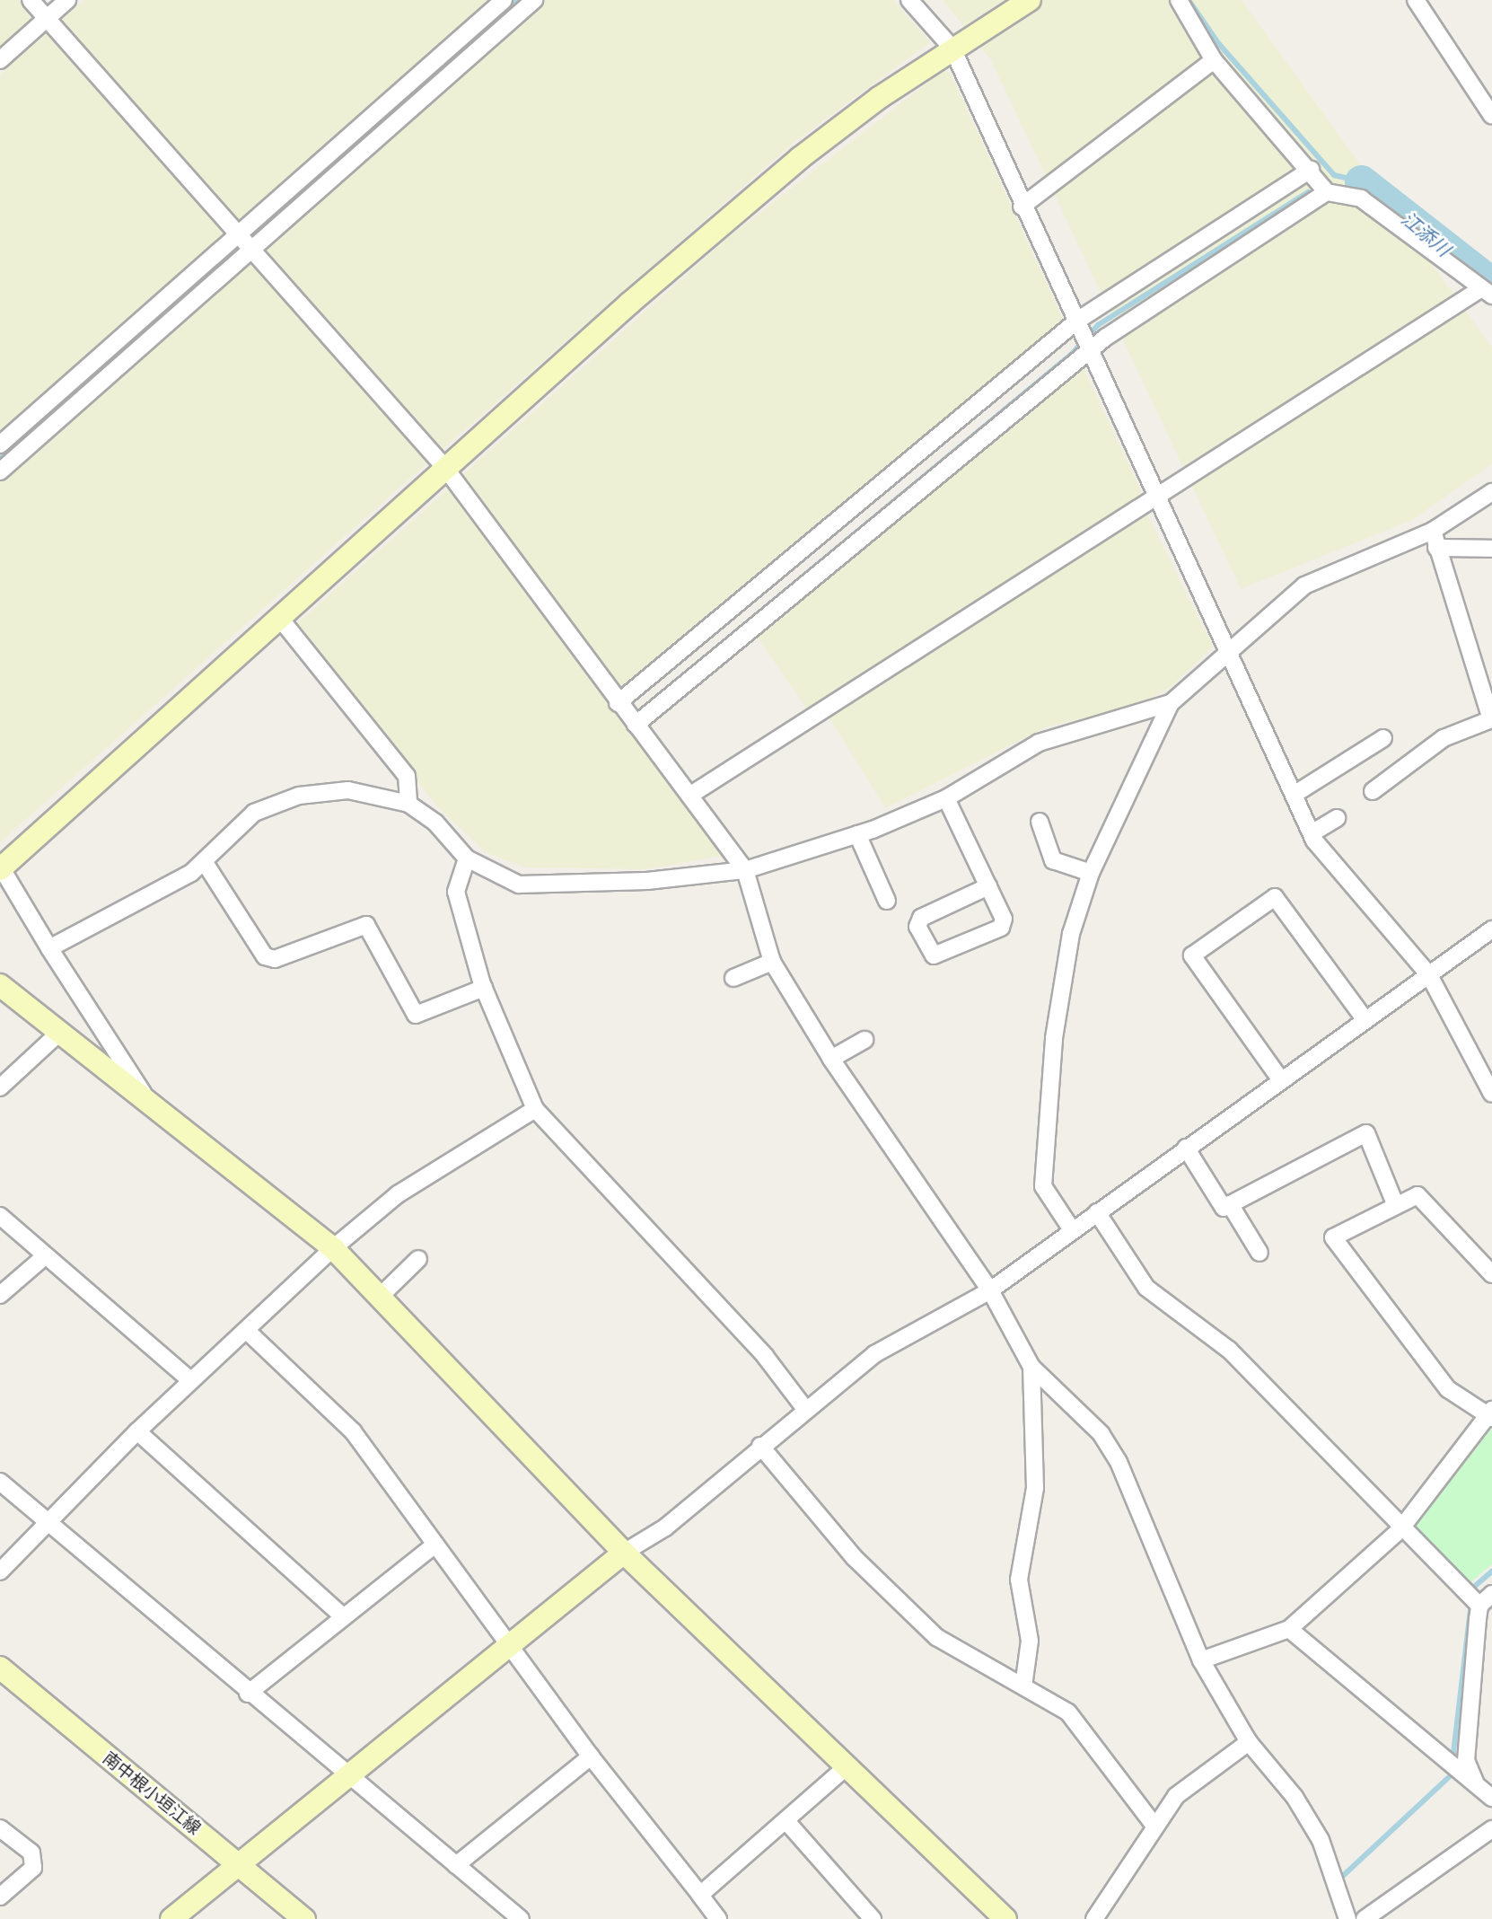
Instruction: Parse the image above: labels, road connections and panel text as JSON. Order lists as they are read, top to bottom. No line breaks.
{"streets":{"street":["南中根小垣江線"]},"water":["江添川"]}
